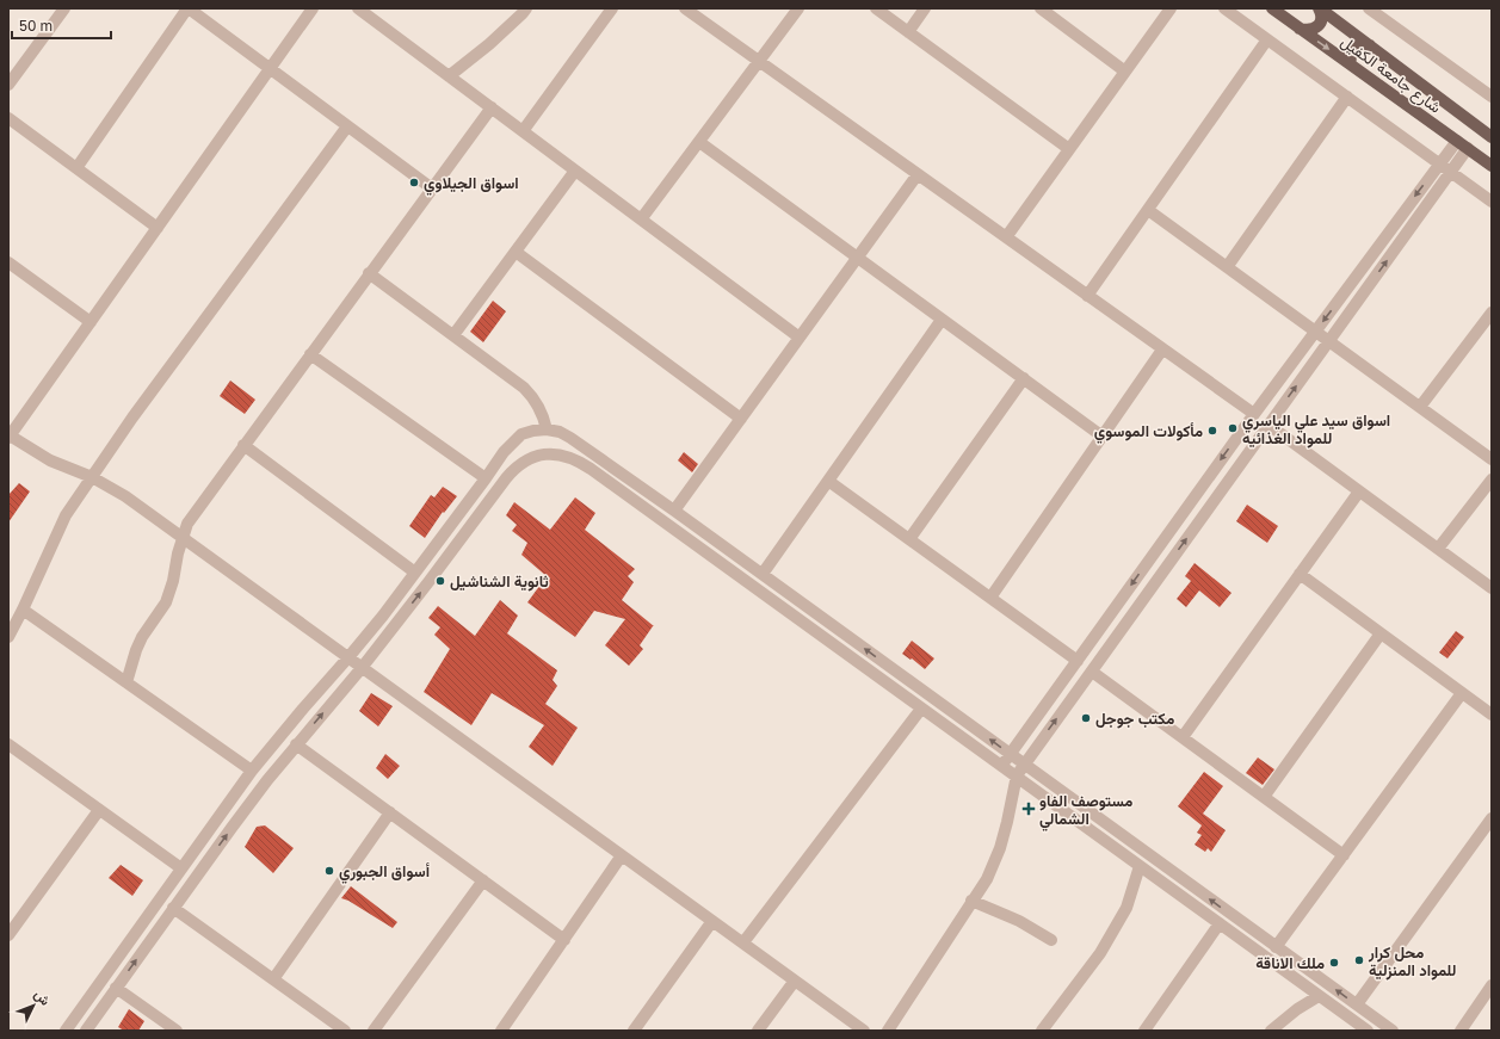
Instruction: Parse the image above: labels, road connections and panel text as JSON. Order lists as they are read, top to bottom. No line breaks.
{"streets":{"main road":["شارع جامعة الكفيل"]},"places":{"other":["اسواق الجيلاوي","اسواق سيد علي الياسري للمواد الغذائيه","مأكولات الموسوي","ثانوية الشناشيل","مكتب جوجل","أسواق الجبوري","محل كرار للمواد المنزلية","ملك الاناقة"],"health":["مستوصف الفاو الشمالي"]},"scale_bar":"50 m","north":"top right"}
